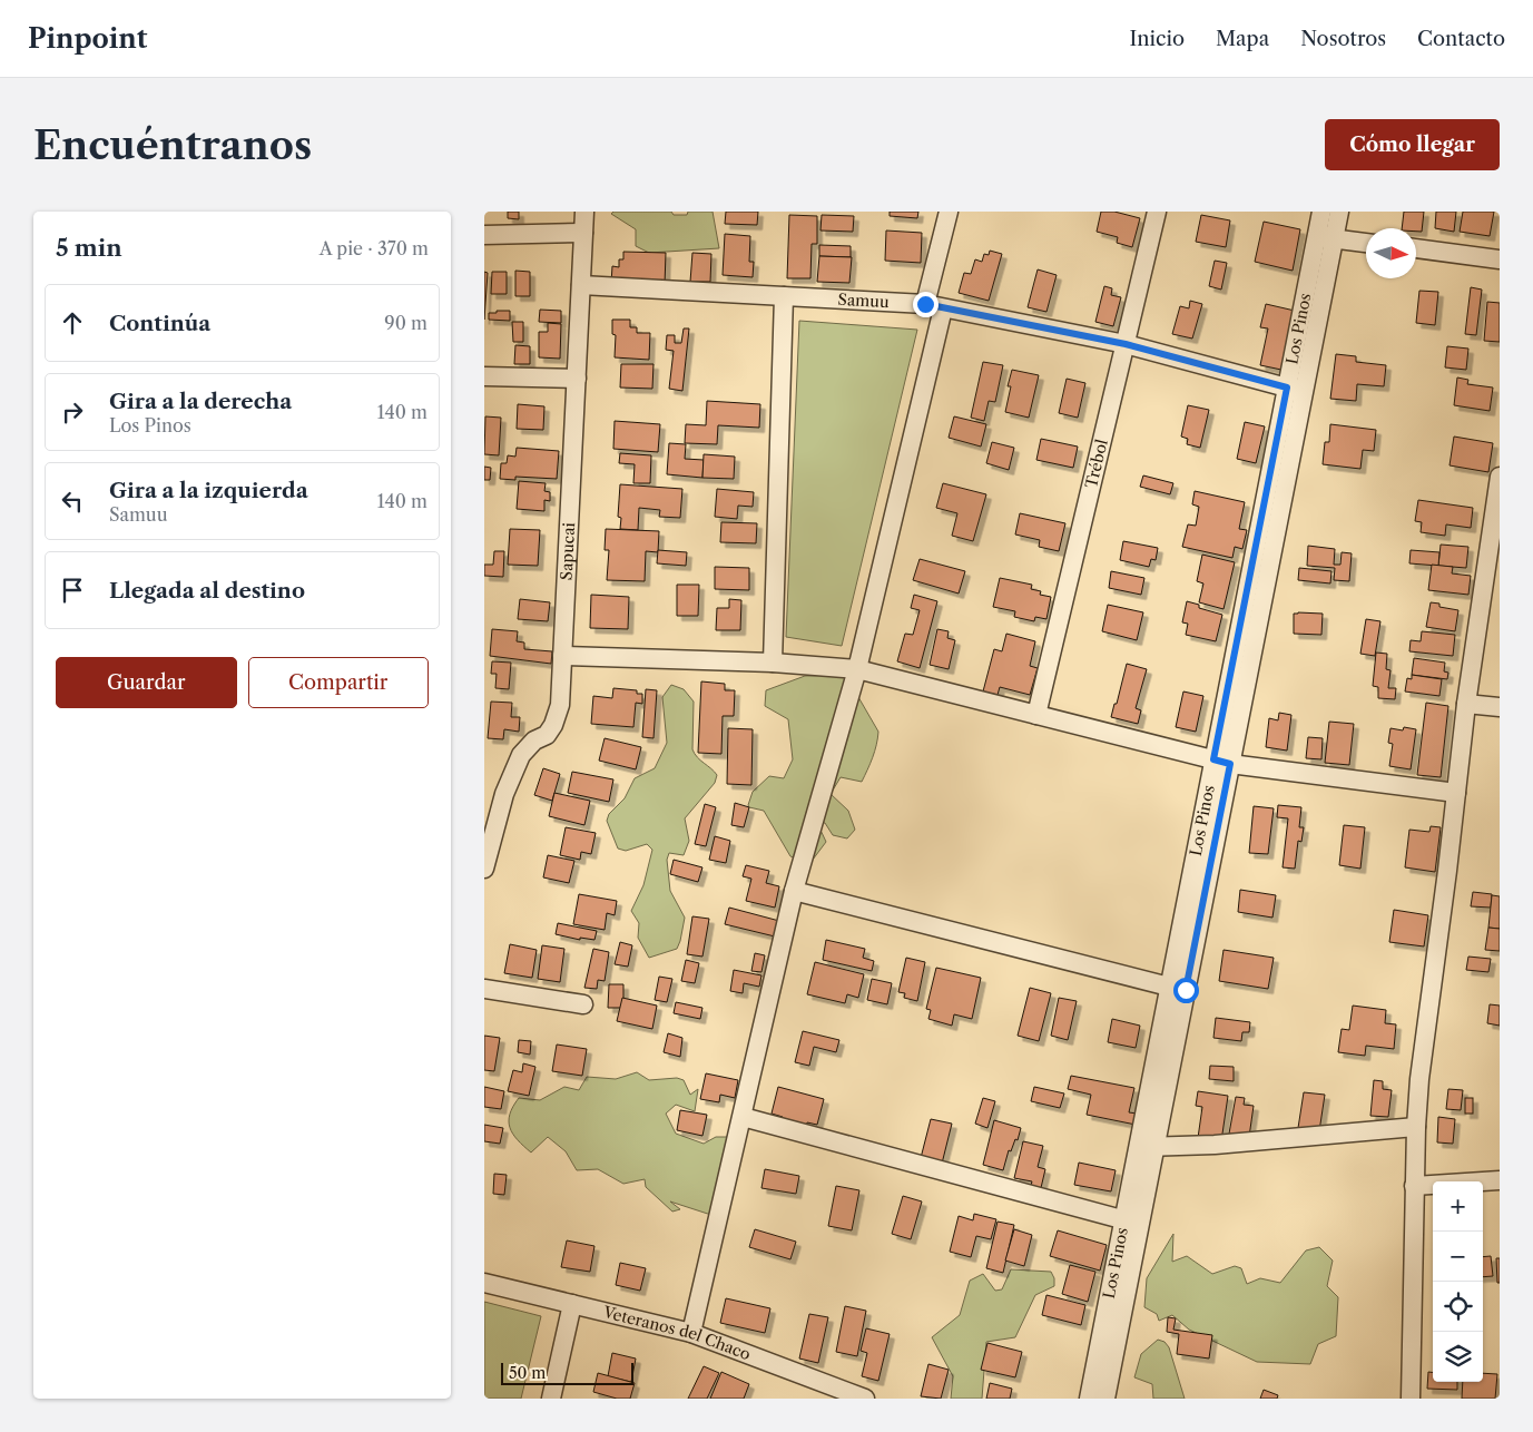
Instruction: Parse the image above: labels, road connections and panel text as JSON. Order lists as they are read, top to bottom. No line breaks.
{"streets":{"street":["Samuu","Los Pinos","Trébol","Sapucai","Veteranos del Chaco"]},"crossings":[["Samuu","Los Pinos"],["Samuu","Trébol"],["Samuu","Sapucai"]],"scale_bar":"50 m","north":"right","page":{"header":"Pinpoint","nav":["Inicio","Mapa","Nosotros","Contacto"],"buttons":["Cómo llegar",["Guardar","Compartir"]],"title":"Encuéntranos","heading":["5 min","A pie · 370 m"],"list":[["Continúa","90 m"],["Gira a la derecha","Los Pinos","140 m"],["Gira a la izquierda","Samuu","140 m"],"Llegada al destino"],"map_buttons":["+","−"],"scale":"50 m"}}
